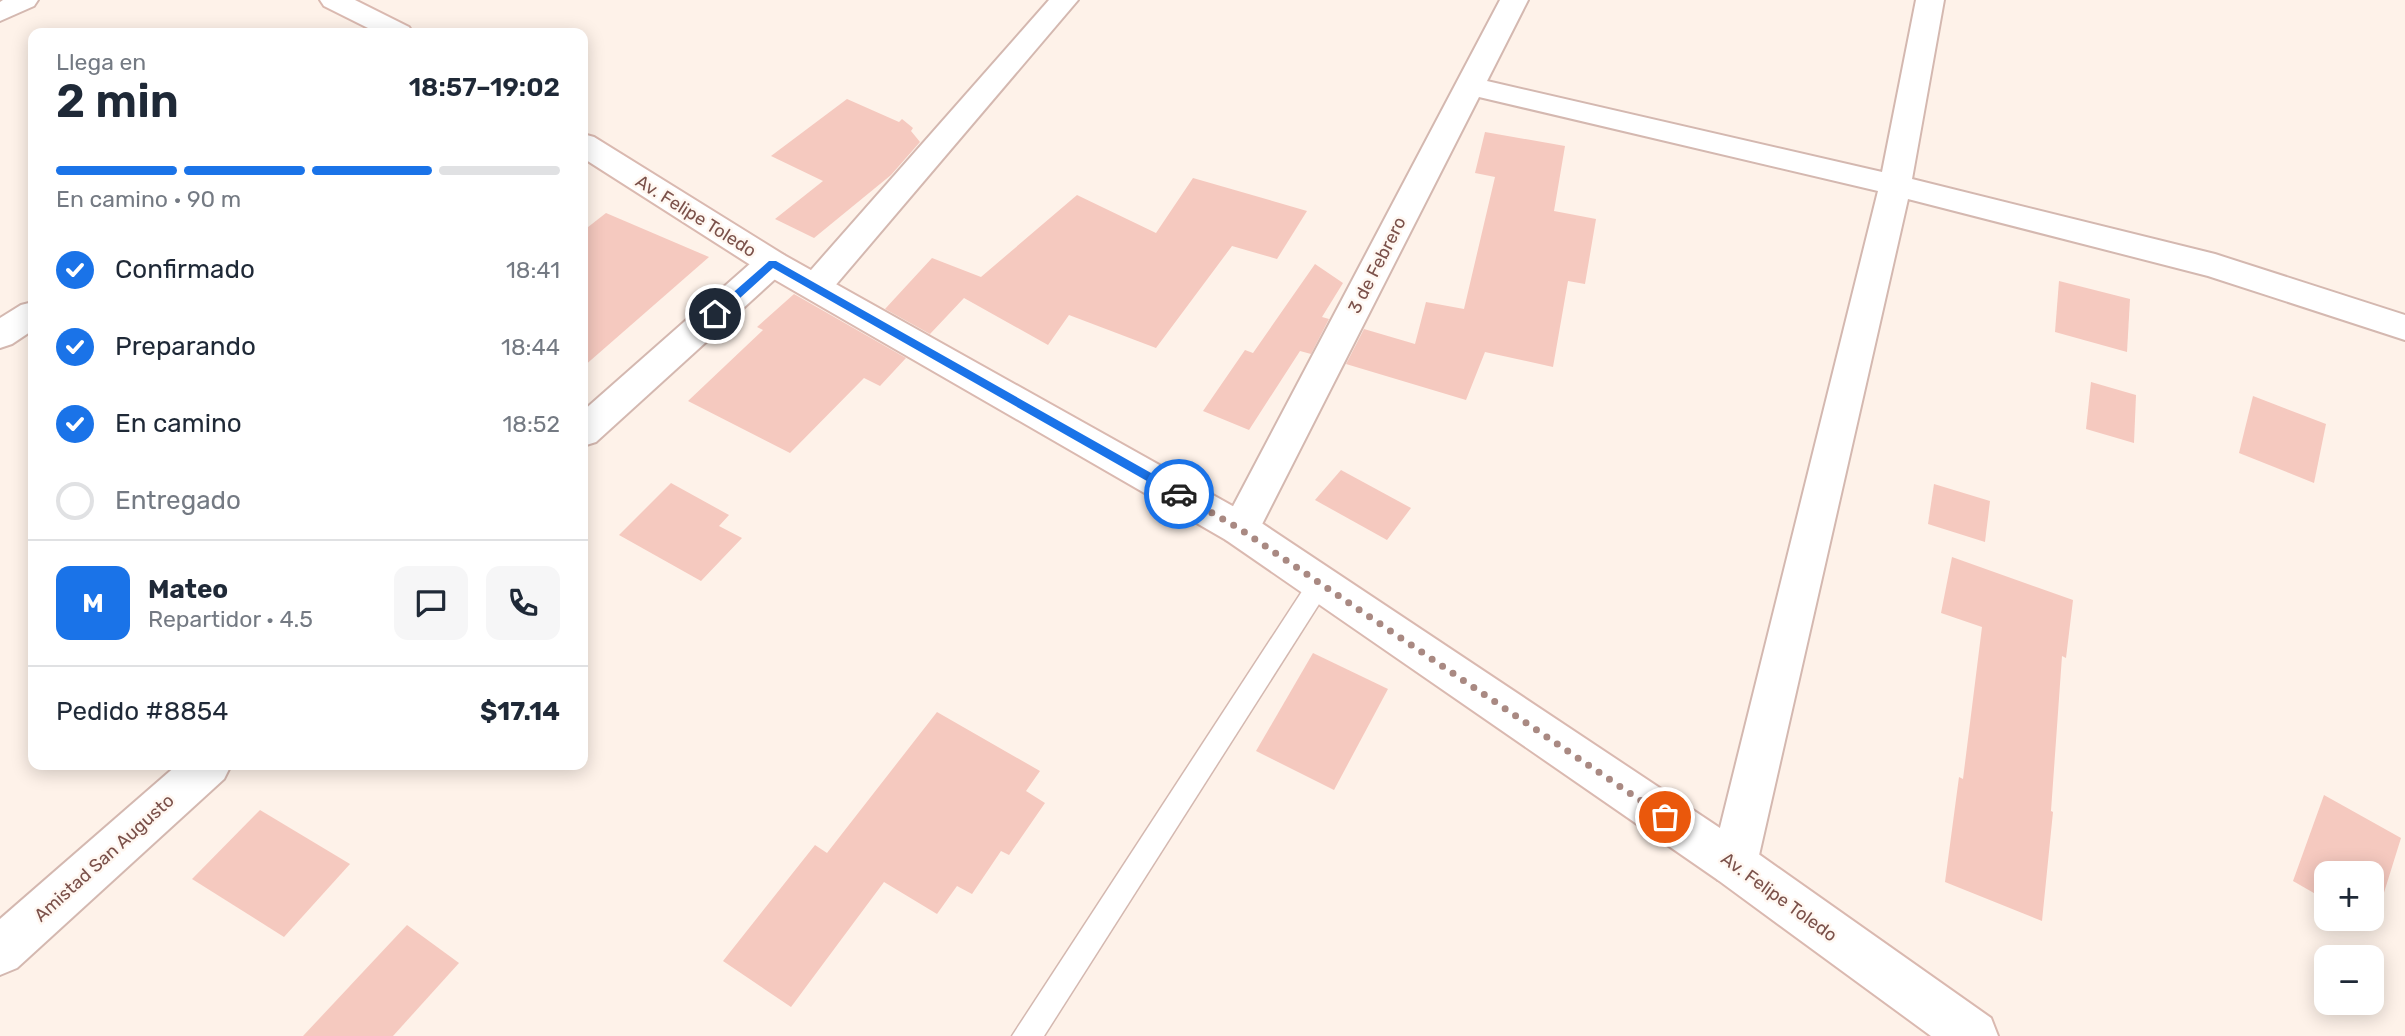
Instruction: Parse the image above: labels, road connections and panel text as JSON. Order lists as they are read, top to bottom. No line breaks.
{"streets":{"street":["Av. Felipe Toledo","3 de Febrero","Amistad San Augusto"]},"crossings":[["Av. Felipe Toledo","3 de Febrero"]],"page":{"heading":["2 min","Llega en","18:57–19:02"],"panel":["Mateo","Repartidor · 4.5","Pedido #8854","$17.14"],"bar":"En camino · 90 m","list":[["Confirmado","18:41"],["Preparando","18:44"],["En camino","18:52"],"Entregado"],"round":"M","map_buttons":["+","−"]}}
